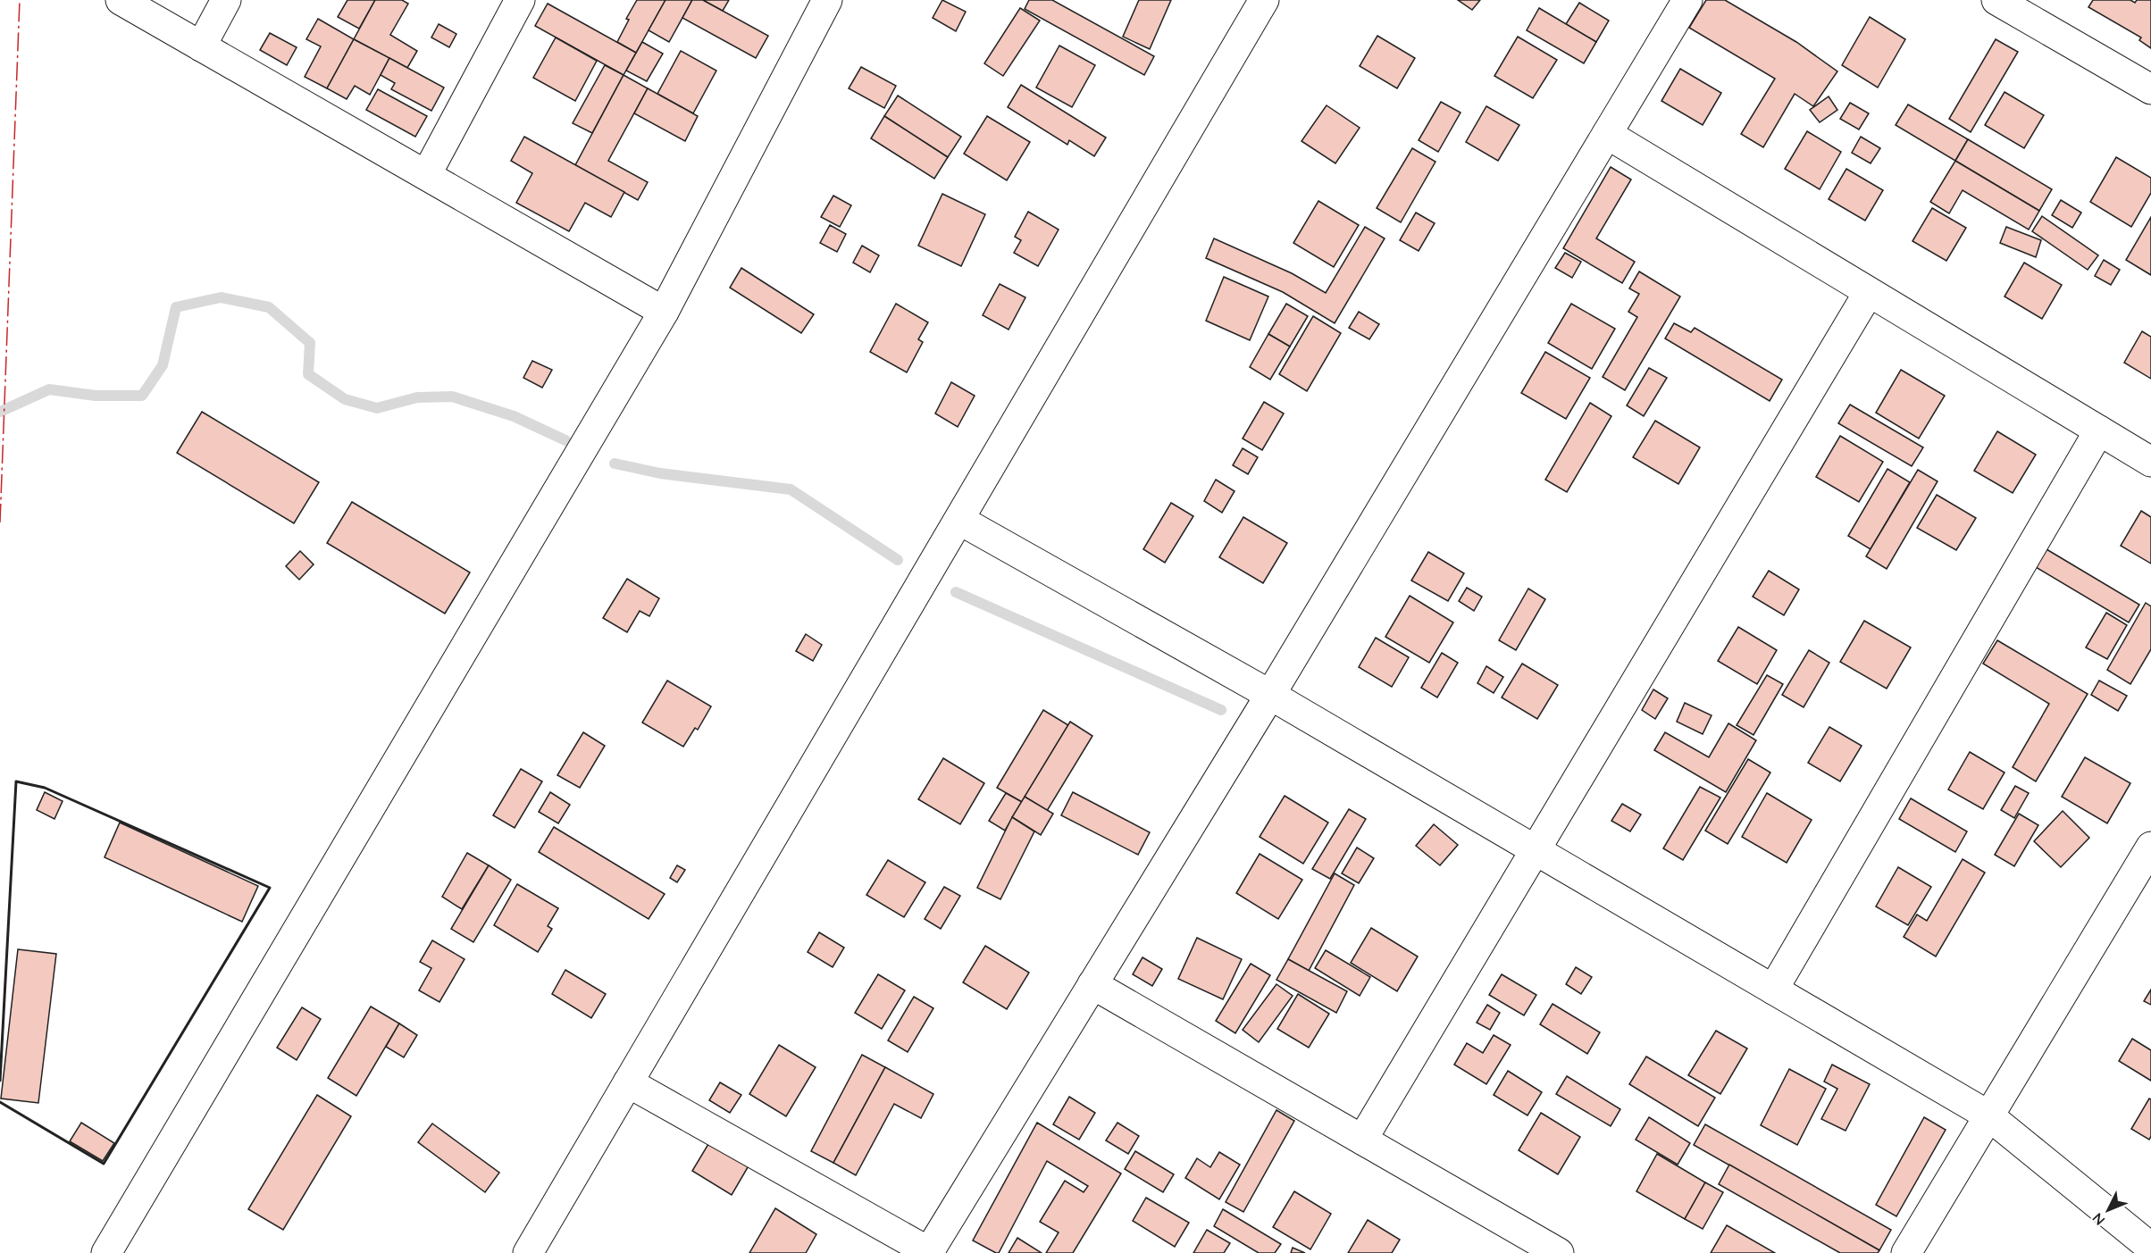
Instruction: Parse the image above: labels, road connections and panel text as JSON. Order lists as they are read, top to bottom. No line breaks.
{"north":"bottom left"}
